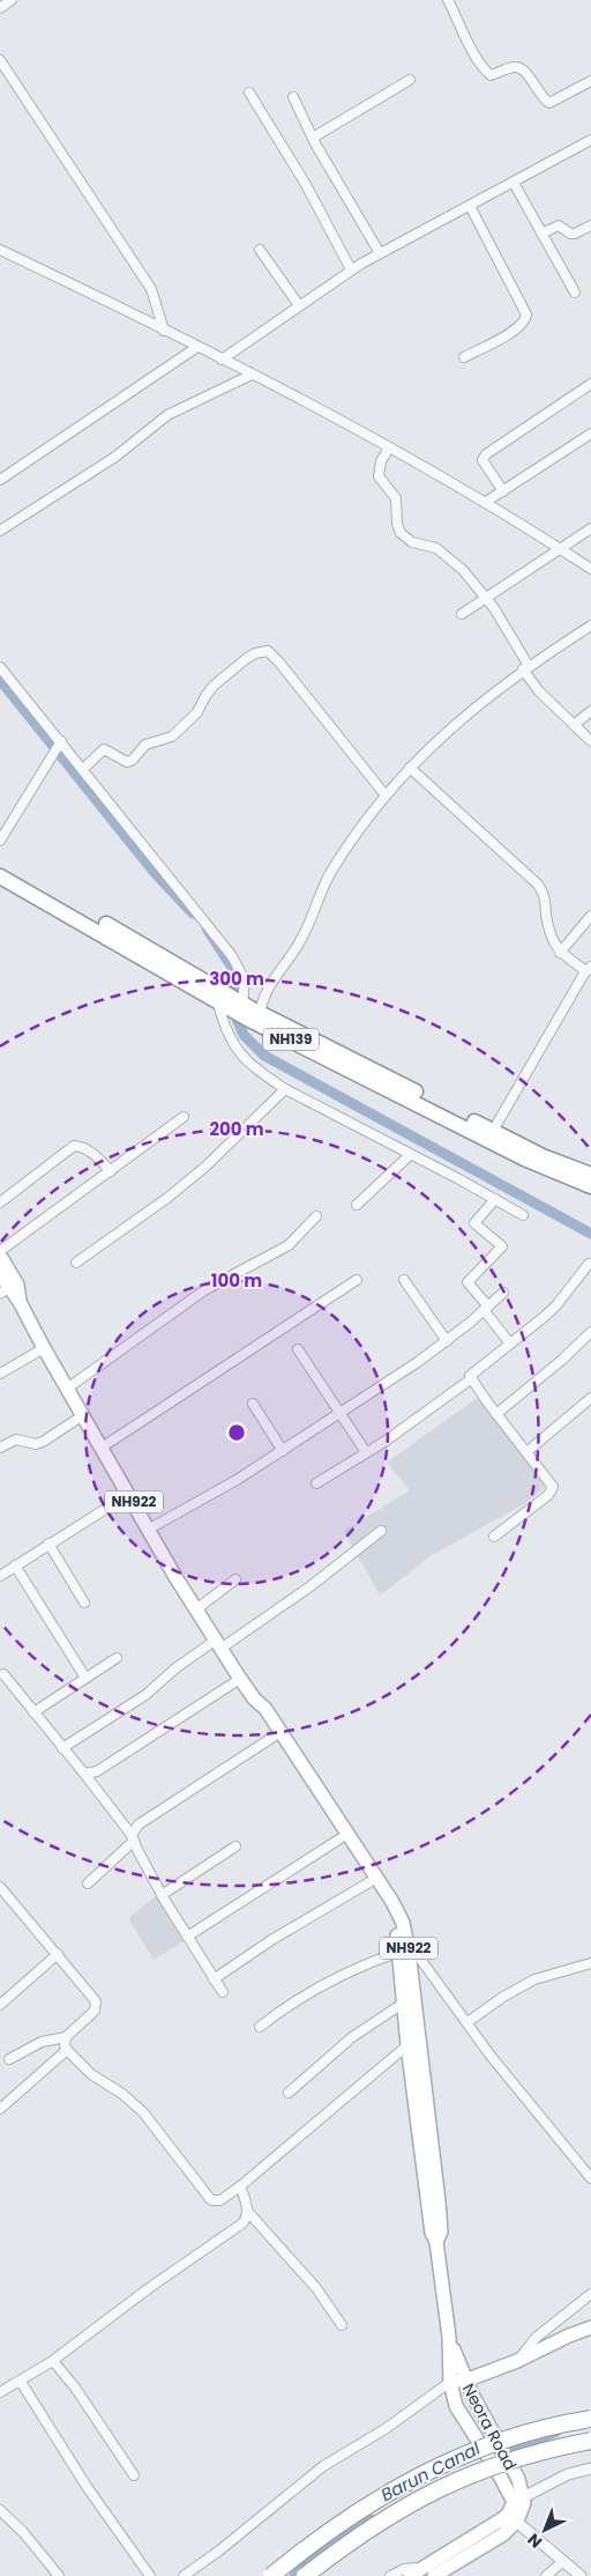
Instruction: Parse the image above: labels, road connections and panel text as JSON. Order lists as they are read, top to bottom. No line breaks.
{"streets":{"highway":["NH139"],"main road":["NH922","Neora Road"]},"water":["Barun Canal"],"north":"bottom left","rings":["300 m","200 m","100 m"]}
